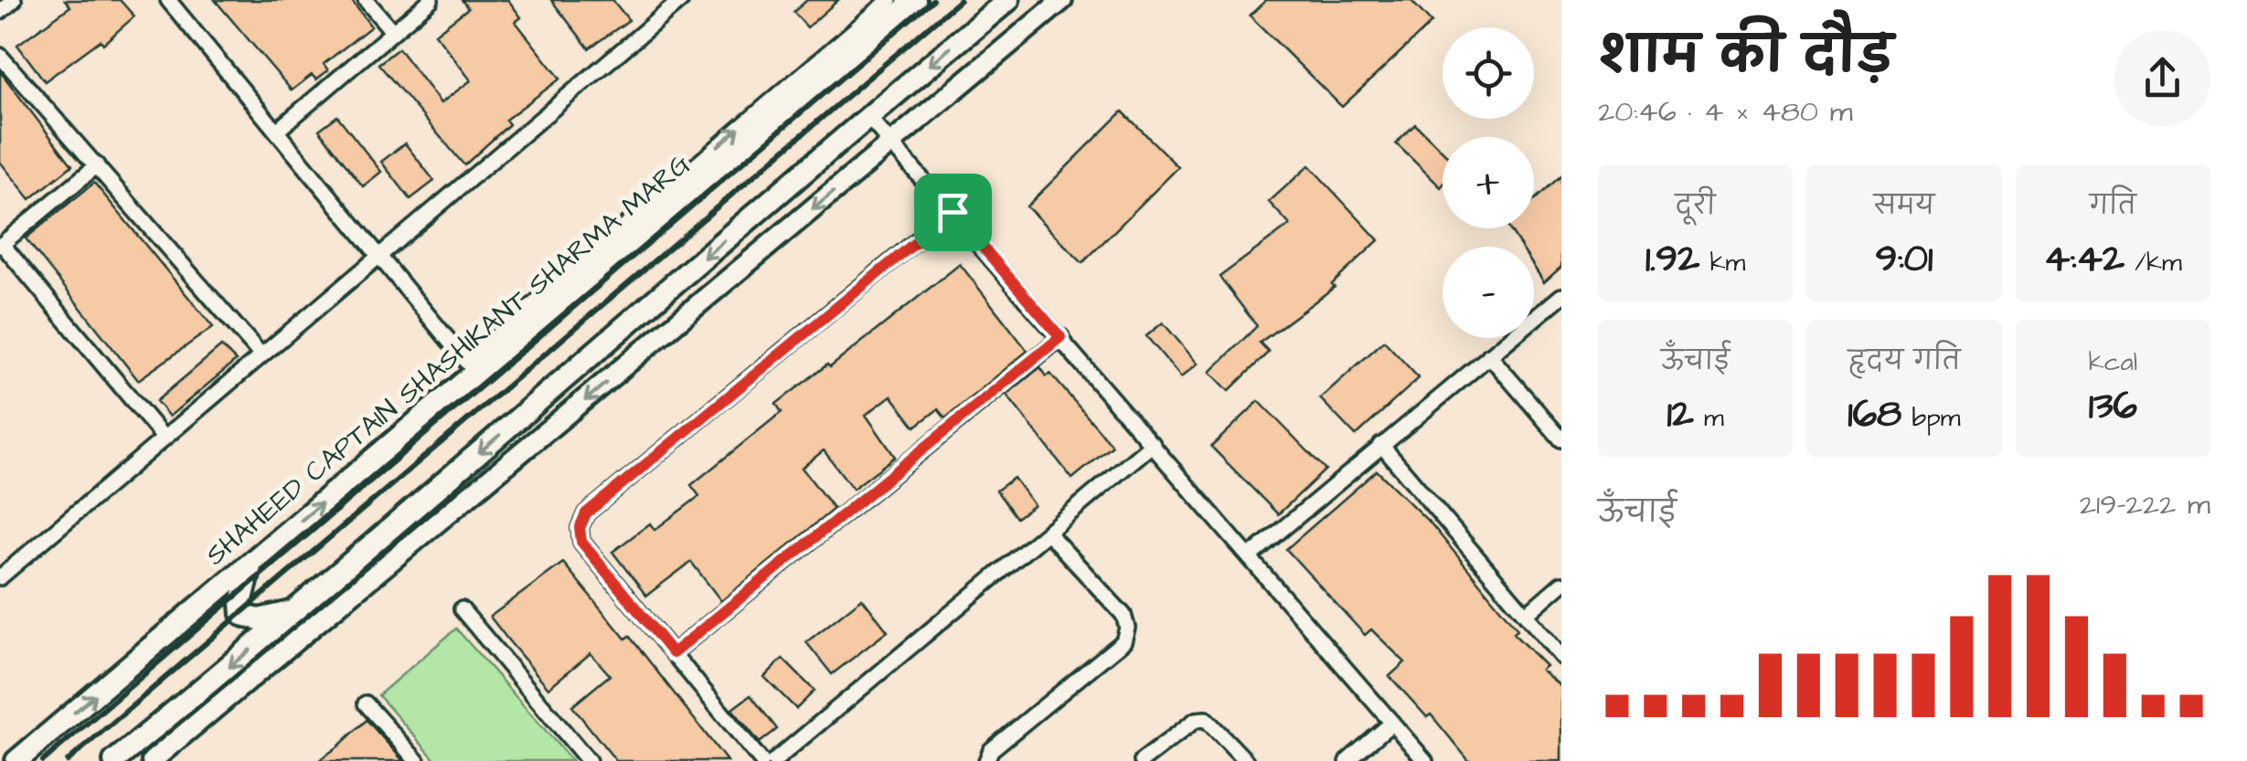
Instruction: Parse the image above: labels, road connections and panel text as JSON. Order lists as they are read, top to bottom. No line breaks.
{"streets":{"main road":["SHAHEED CAPTAIN SHASHIKANT SHARMA MARG"]},"page":{"heading":["शाम की दौड़","20:46 · 4 × 480 m"],"map_buttons":["+","−"],"stats":[["दूरी","1.92 km"],["समय","9:01"],["गति","4:42 /km"],["ऊँचाई","12 m"],["हृदय गति","168 bpm"],["kcal","136"]],"chart":["ऊँचाई","219–222 m"]}}
